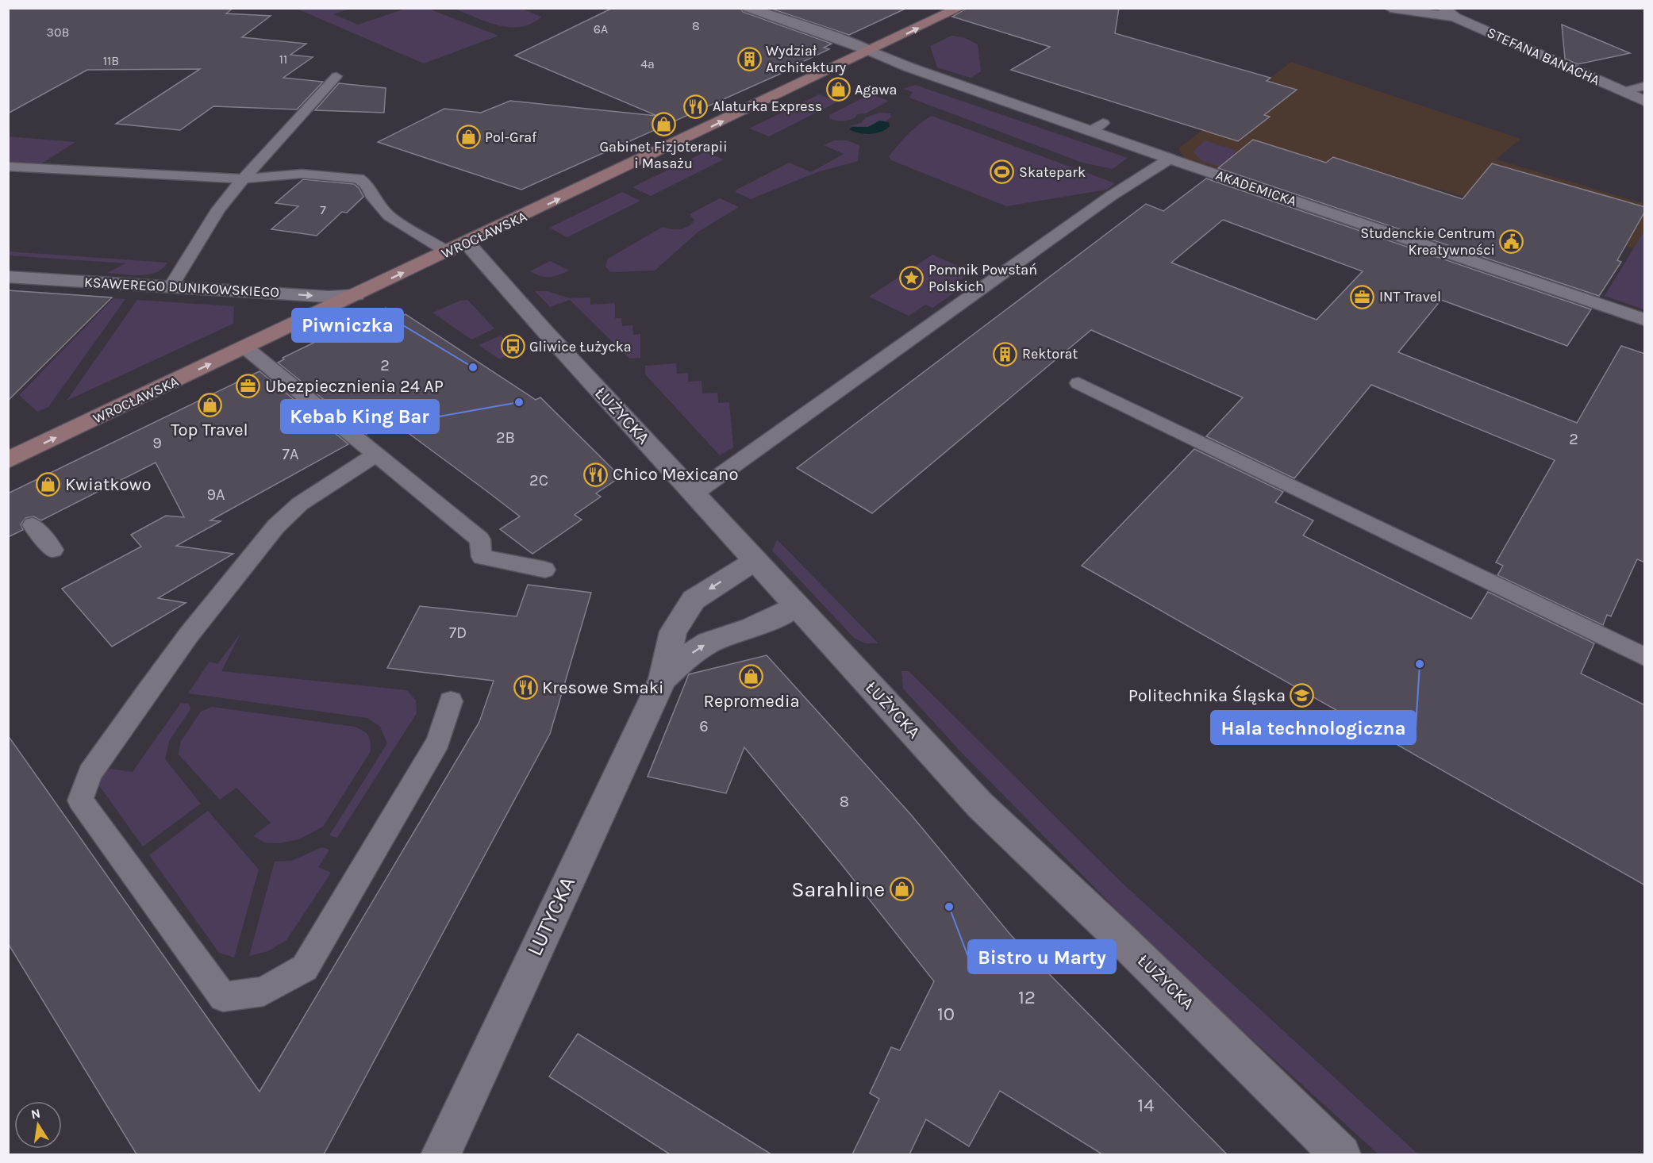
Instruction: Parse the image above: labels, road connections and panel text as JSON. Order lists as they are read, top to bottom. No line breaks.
{"streets":{"main road":["WROCŁAWSKA"],"street":["STEFANA BANACHA","AKADEMICKA","KSAWEREGO DUNIKOWSKIEGO","ŁUŻYCKA","LUTYCKA"]},"crossings":[["AKADEMICKA","WROCŁAWSKA"],["WROCŁAWSKA","KSAWEREGO DUNIKOWSKIEGO"],["WROCŁAWSKA","ŁUŻYCKA"],["ŁUŻYCKA","LUTYCKA"]],"one_way":["WROCŁAWSKA","KSAWEREGO DUNIKOWSKIEGO"],"places":{"building":["Wydział Architektury","Rektorat"],"shop":["Agawa","Gabinet Fizjoterapii i Masażu","Pol-Graf","Top Travel","Kwiatkowo","Repromedia","Sarahline"],"restaurant":["Alaturka Express","Chico Mexicano","Kresowe Smaki"],"sports":["Skatepark"],"public building":["Studenckie Centrum Kreatywności"],"place":["Pomnik Powstań Polskich"],"office":["INT Travel","Ubezpiecznienia 24 AP"],"bus stop":["Gliwice Łużycka"],"other":["Piwniczka","Kebab King Bar","Hala technologiczna","Bistro u Marty"],"school or university":["Politechnika Śląska"]},"house_numbers":["8","6A","30B","11","11B","4a","7","2","2B","2","9","7A","2C","9A","7D","6","8","12","10","14"],"north":"top"}
